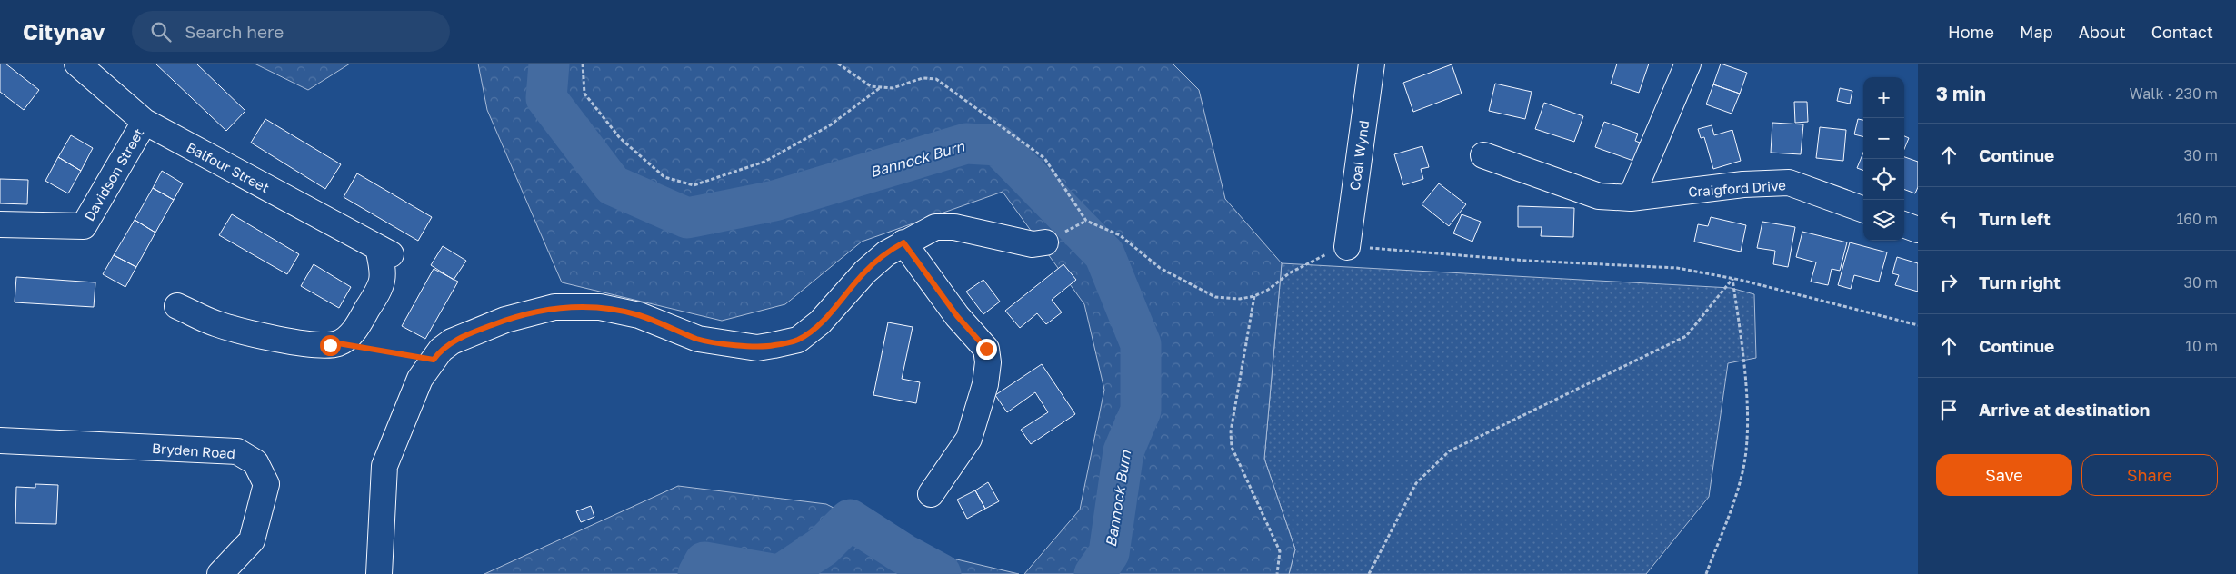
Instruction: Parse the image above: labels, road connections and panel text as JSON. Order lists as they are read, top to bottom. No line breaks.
{"streets":{"street":["Coal Wynd","Balfour Street","Davidson Street","Craigford Drive","Bryden Road"]},"crossings":[["Balfour Street","Davidson Street"]],"water":["Bannock Burn"],"page":{"header":"Citynav","search":"Search here","nav":["Home","Map","About","Contact"],"heading":["3 min","Walk · 230 m"],"map_buttons":["+","−"],"list":[["Continue","30 m"],["Turn left","160 m"],["Turn right","30 m"],["Continue","10 m"],"Arrive at destination"],"buttons":["Save","Share"]}}
